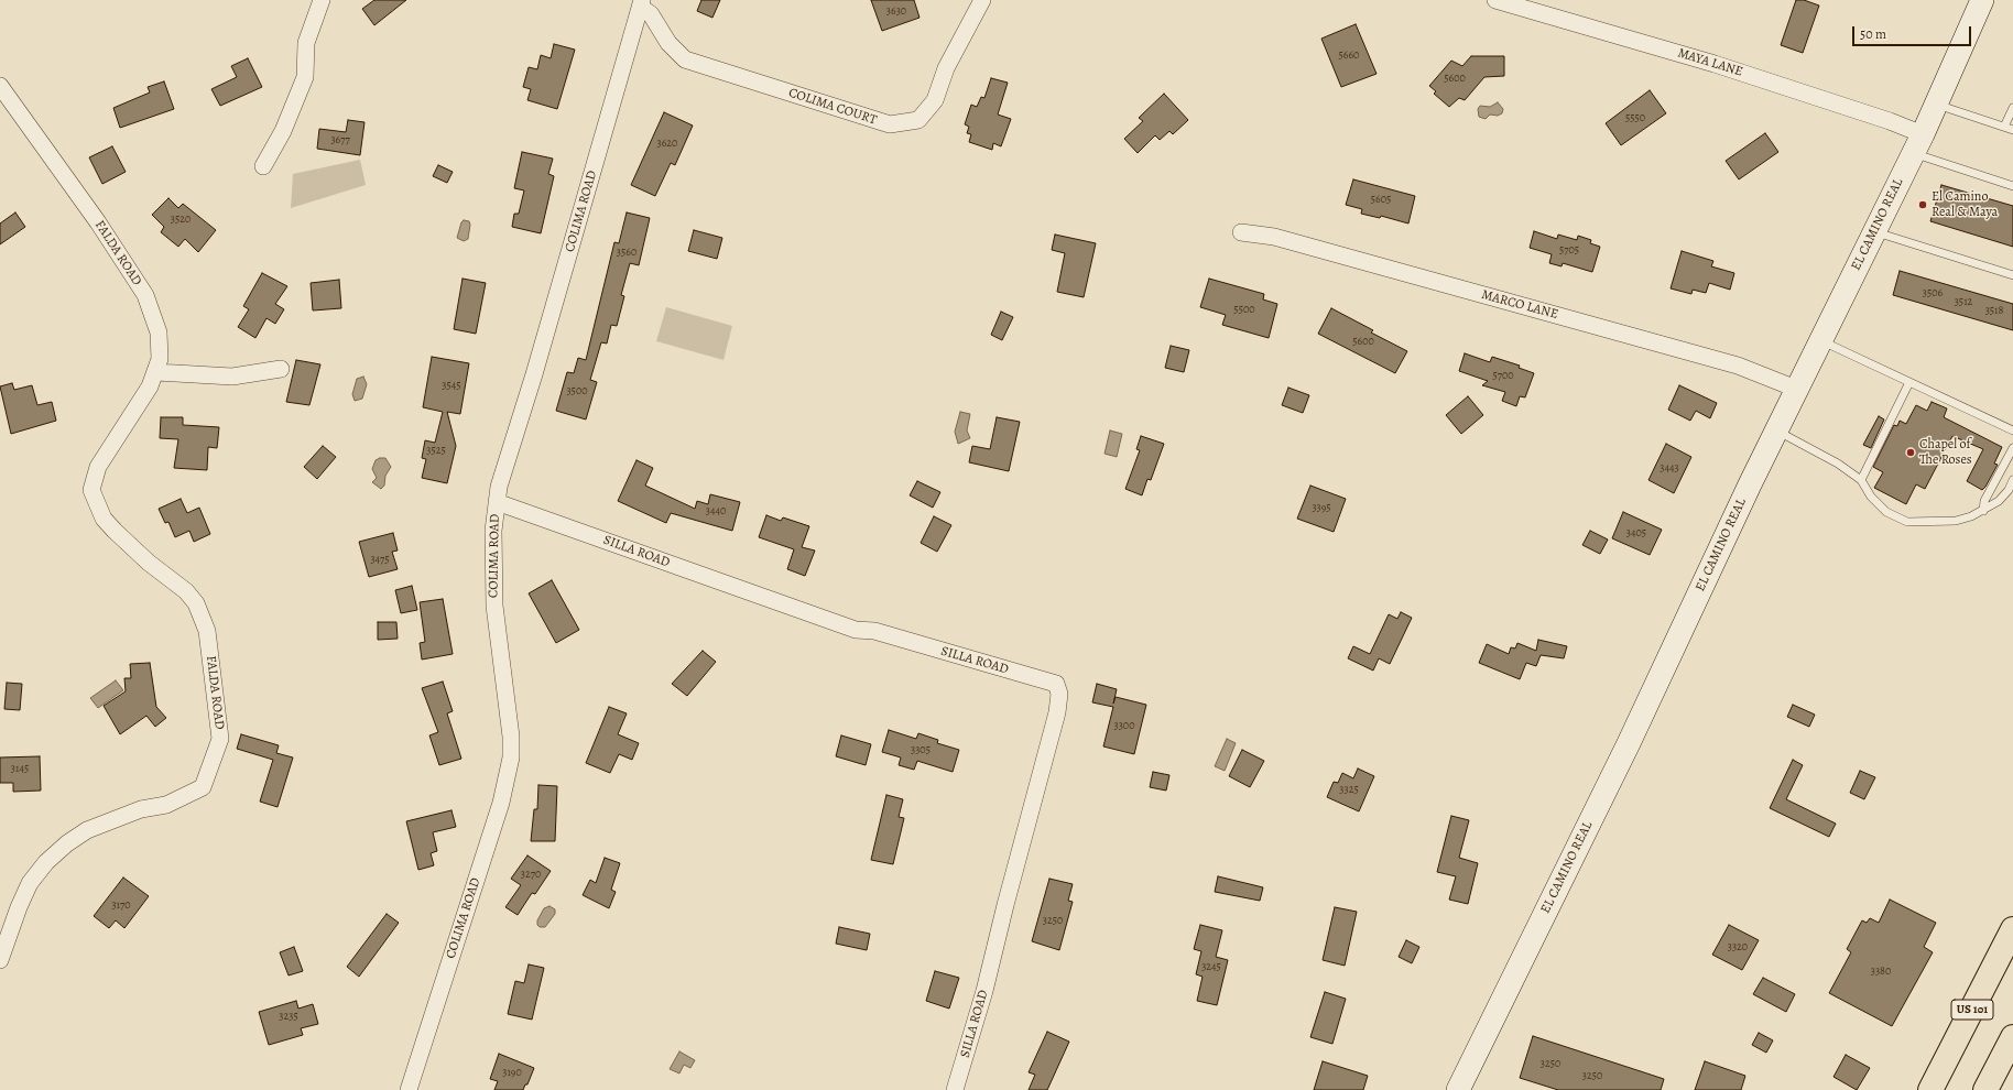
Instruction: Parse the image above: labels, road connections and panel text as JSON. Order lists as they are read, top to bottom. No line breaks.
{"streets":{"highway":["US 101"],"main road":["EL CAMINO REAL"],"street":["MAYA LANE","COLIMA COURT","COLIMA ROAD","FALDA ROAD","MARCO LANE","SILLA ROAD"]},"crossings":[["MAYA LANE","EL CAMINO REAL"],["COLIMA COURT","COLIMA ROAD"],["COLIMA ROAD","SILLA ROAD"],["EL CAMINO REAL","MARCO LANE"]],"places":["El Camino Real & Maya","Chapel of The Roses"],"house_numbers":["3630","5660","5600","5550","3677","3620","5605","3520","5705","3560","3506","3512","5500","3518","5600","5700","3545","3500","3525","3443","3395","3440","3405","3475","3300","3305","3145","3325","3270","3170","3250","3320","3245","3380","3235","3250","3190","3250"],"scale_bar":"50 m"}
